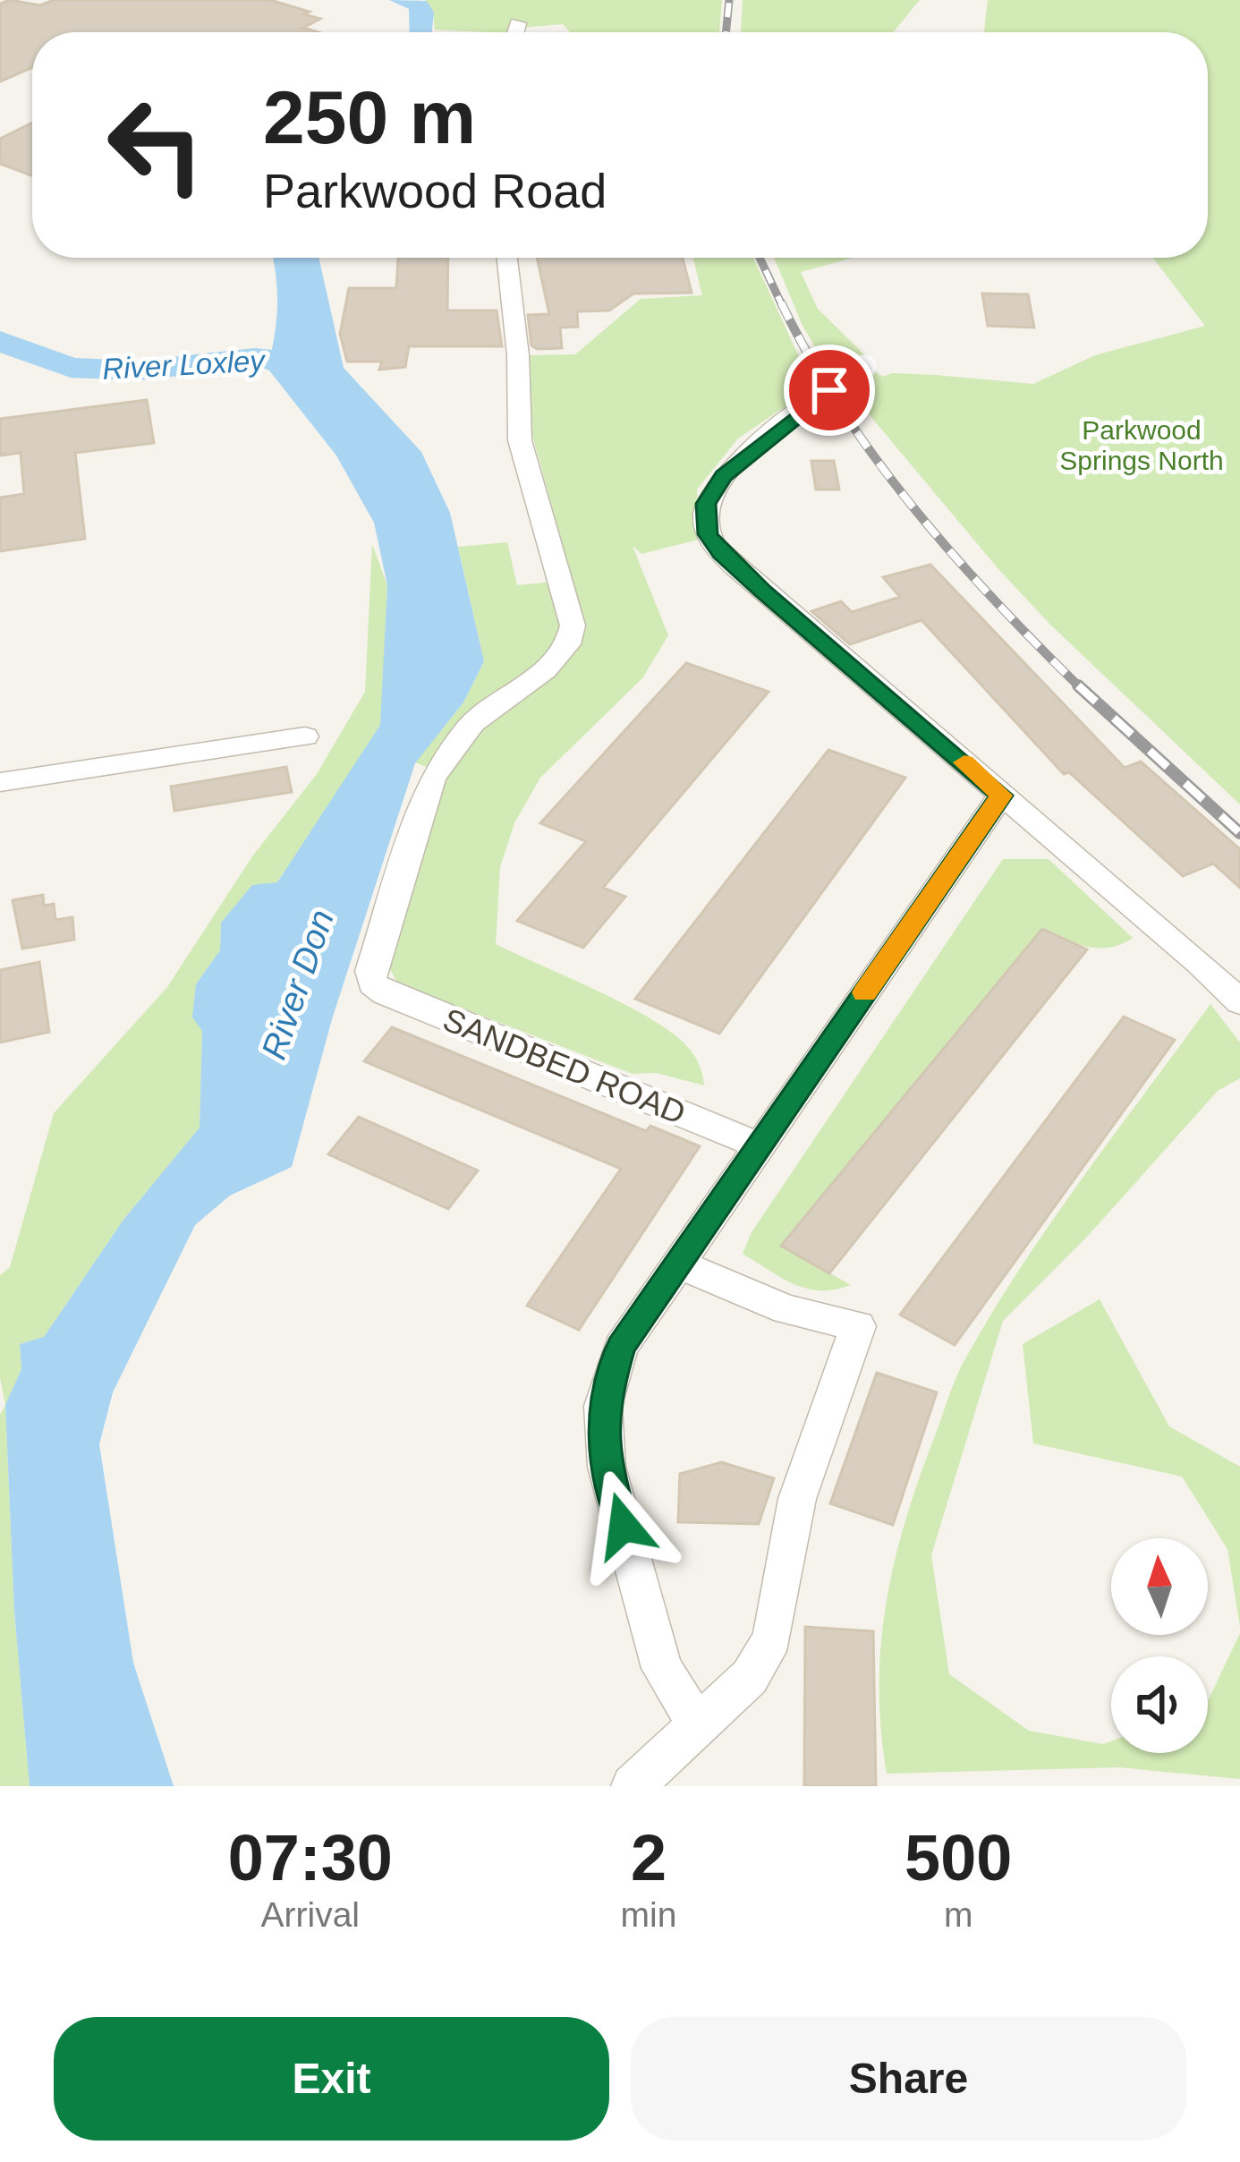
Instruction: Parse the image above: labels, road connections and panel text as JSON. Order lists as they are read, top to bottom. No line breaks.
{"streets":{"street":["SANDBED ROAD"]},"water":["River Loxley","River Don"],"parks":["Parkwood Springs North"],"north":"top","page":{"turn":["250 m","Parkwood Road"],"eta":["07:30","Arrival","2","min","500","m"],"buttons":["Exit","Share"]}}
